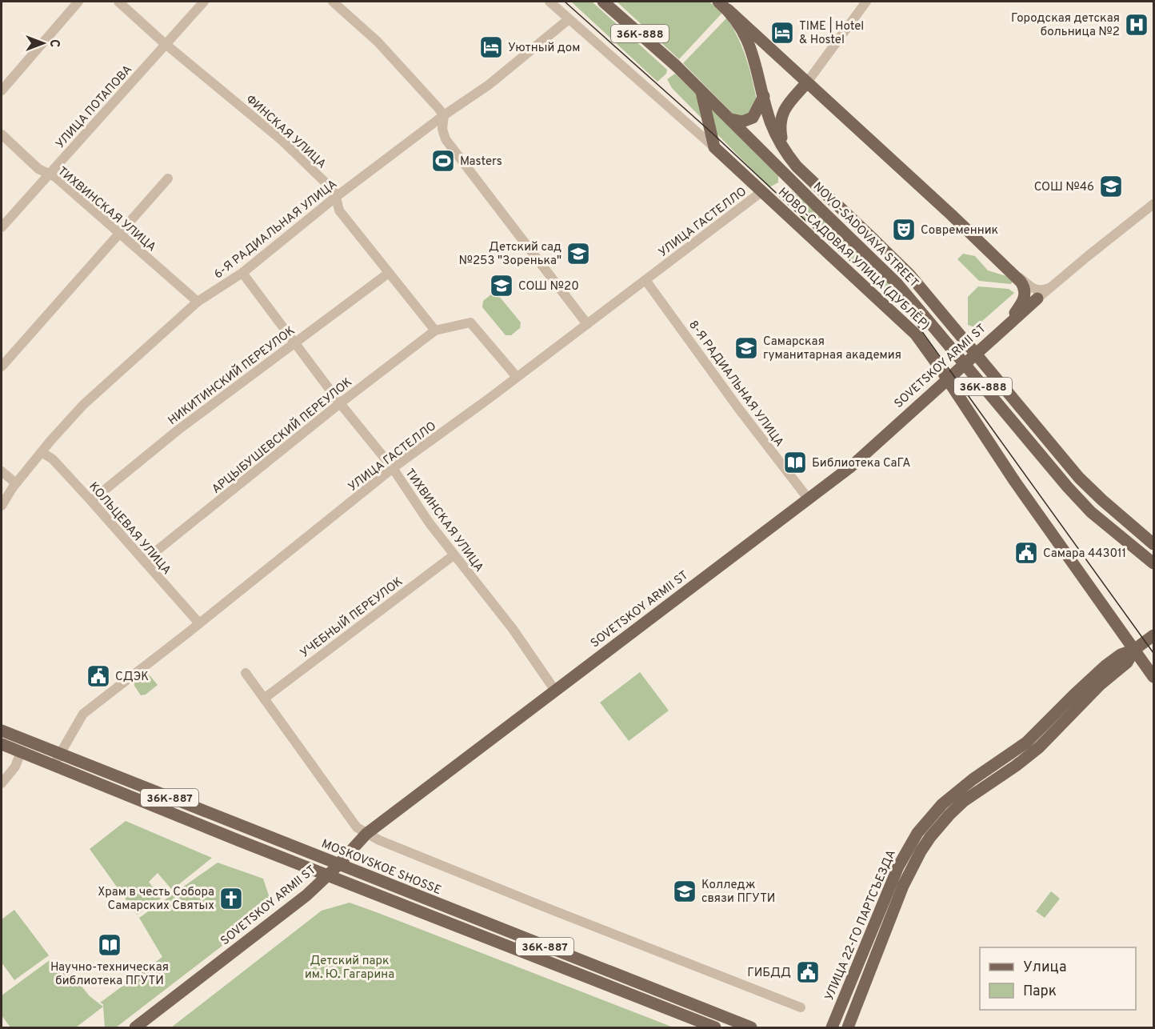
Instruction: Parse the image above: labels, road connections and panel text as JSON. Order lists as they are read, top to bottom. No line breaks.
{"streets":{"main road":["36К-888","NOVO-SADOVAYA STREET","НОВО-САДОВАЯ УЛИЦА (ДУБЛЁР)","SOVETSKOY ARMII ST","36К-887","MOSKOVSKOE SHOSSE","УЛИЦА 22-ГО ПАРТСЪЕЗДА"],"street":["УЛИЦА ПОТАПОВА","ФИНСКАЯ УЛИЦА","ТИХВИНСКАЯ УЛИЦА","УЛИЦА ГАСТЕЛЛО","6-Я РАДИАЛЬНАЯ УЛИЦА","НИКИТИНСКИЙ ПЕРЕУЛОК","8-Я РАДИАЛЬНАЯ УЛИЦА","АРЦЫБУШЕВСКИЙ ПЕРЕУЛОК","КОЛЬЦЕВАЯ УЛИЦА","УЧЕБНЫЙ ПЕРЕУЛОК"]},"crossings":[["УЛИЦА ПОТАПОВА","ФИНСКАЯ УЛИЦА"],["УЛИЦА ПОТАПОВА","ТИХВИНСКАЯ УЛИЦА"],["ФИНСКАЯ УЛИЦА","6-Я РАДИАЛЬНАЯ УЛИЦА"],["ФИНСКАЯ УЛИЦА","НИКИТИНСКИЙ ПЕРЕУЛОК"],["ФИНСКАЯ УЛИЦА","АРЦЫБУШЕВСКИЙ ПЕРЕУЛОК"],["ТИХВИНСКАЯ УЛИЦА","УЛИЦА ГАСТЕЛЛО"],["ТИХВИНСКАЯ УЛИЦА","6-Я РАДИАЛЬНАЯ УЛИЦА"],["ТИХВИНСКАЯ УЛИЦА","SOVETSKOY ARMII ST"],["ТИХВИНСКАЯ УЛИЦА","НИКИТИНСКИЙ ПЕРЕУЛОК"],["ТИХВИНСКАЯ УЛИЦА","АРЦЫБУШЕВСКИЙ ПЕРЕУЛОК"],["ТИХВИНСКАЯ УЛИЦА","УЧЕБНЫЙ ПЕРЕУЛОК"],["УЛИЦА ГАСТЕЛЛО","НОВО-САДОВАЯ УЛИЦА (ДУБЛЁР)"],["УЛИЦА ГАСТЕЛЛО","8-Я РАДИАЛЬНАЯ УЛИЦА"],["УЛИЦА ГАСТЕЛЛО","КОЛЬЦЕВАЯ УЛИЦА"],["УЛИЦА ГАСТЕЛЛО","MOSKOVSKOE SHOSSE"],["6-Я РАДИАЛЬНАЯ УЛИЦА","НОВО-САДОВАЯ УЛИЦА (ДУБЛЁР)"],["6-Я РАДИАЛЬНАЯ УЛИЦА","КОЛЬЦЕВАЯ УЛИЦА"],["НОВО-САДОВАЯ УЛИЦА (ДУБЛЁР)","SOVETSKOY ARMII ST"],["НОВО-САДОВАЯ УЛИЦА (ДУБЛЁР)","УЛИЦА 22-ГО ПАРТСЪЕЗДА"],["SOVETSKOY ARMII ST","8-Я РАДИАЛЬНАЯ УЛИЦА"],["SOVETSKOY ARMII ST","MOSKOVSKOE SHOSSE"],["НИКИТИНСКИЙ ПЕРЕУЛОК","КОЛЬЦЕВАЯ УЛИЦА"],["АРЦЫБУШЕВСКИЙ ПЕРЕУЛОК","КОЛЬЦЕВАЯ УЛИЦА"]],"parks":["Детский парк им. Ю. Гагарина"],"places":{"hospital":["Городская детская больница №2"],"hotel":["TIME | Hotel & Hostel","Уютный дом"],"sports":["Masters"],"school or university":["СОШ №46","Детский сад №253 \"Зоренька\"","СОШ №20","Самарская гуманитарная академия","Колледж связи ПГУТИ"],"theatre":["Современник"],"library":["Библиотека СаГА","Научно-техническая библиотека ПГУТИ"],"public building":["Самара 443011","СДЭК","ГИБДД"],"church":["Храм в честь Собора Самарских Святых"]},"legend":["Улица","Парк"],"north":"right"}
